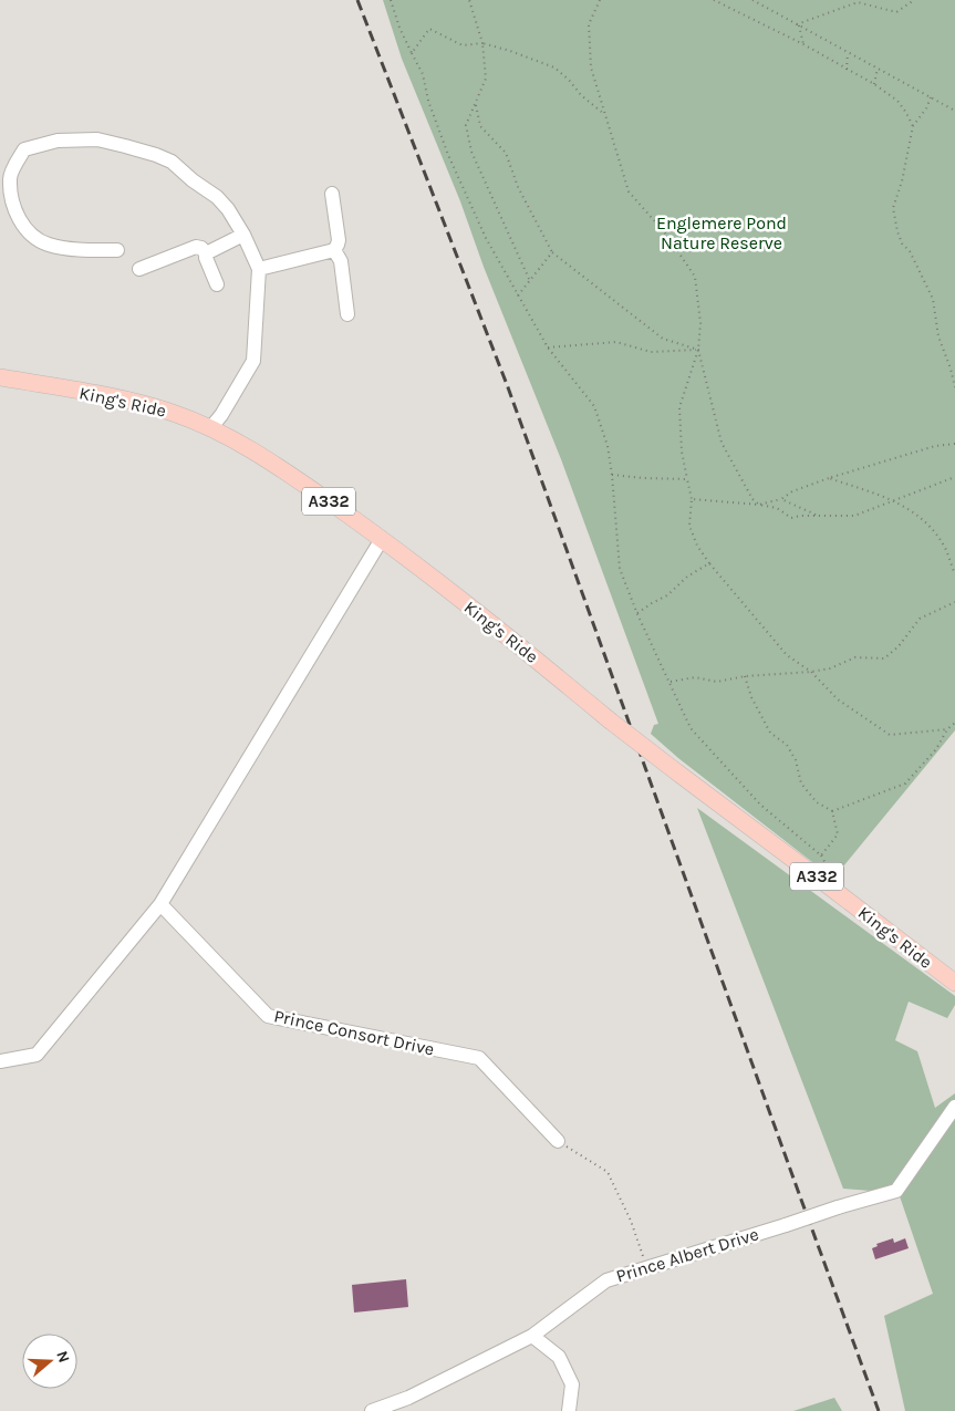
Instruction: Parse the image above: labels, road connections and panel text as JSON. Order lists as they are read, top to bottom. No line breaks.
{"streets":{"main road":["King's Ride","A332"],"street":["Prince Consort Drive","Prince Albert Drive"]},"parks":["Englemere Pond Nature Reserve"],"north":"right"}
